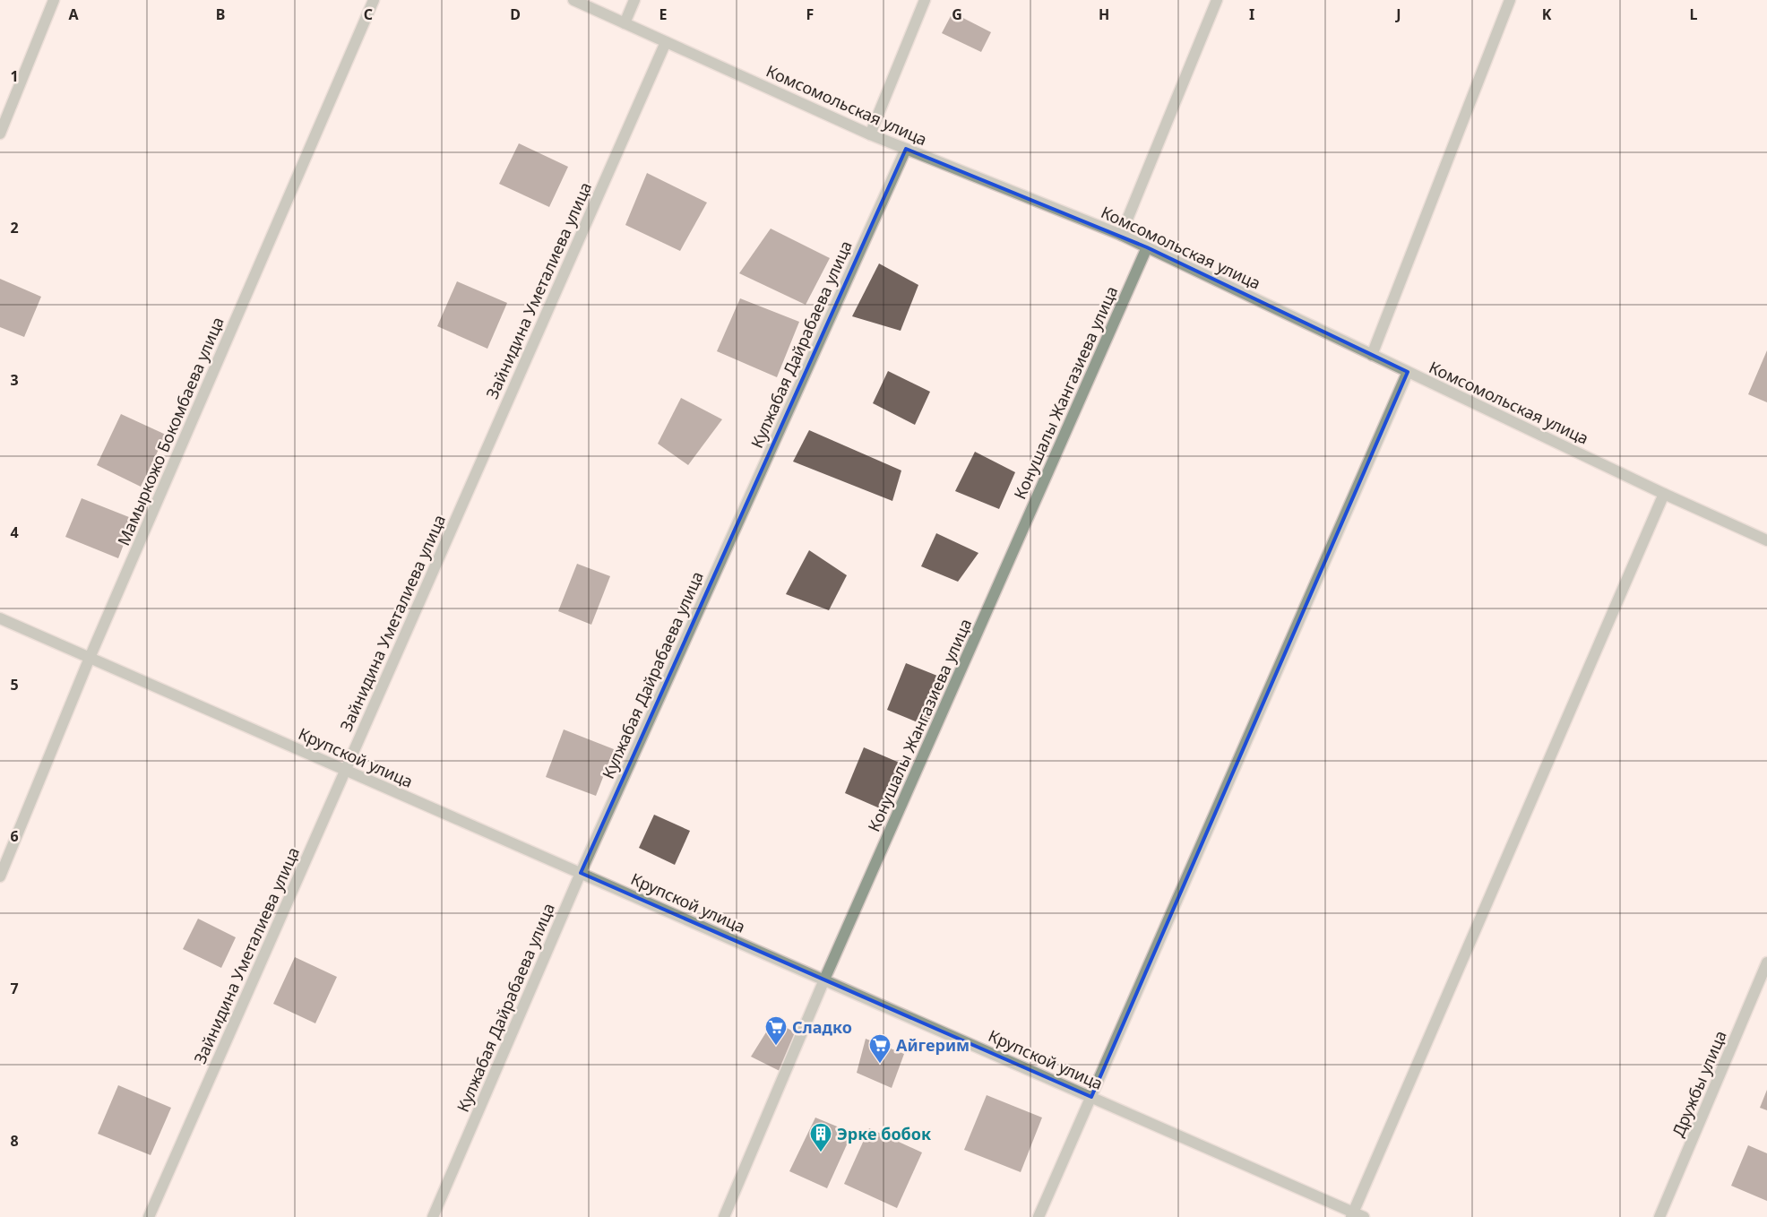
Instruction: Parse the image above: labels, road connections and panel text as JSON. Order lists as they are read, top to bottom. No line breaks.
{"streets":{"street":["Комсомольская улица","Зайнидина Уметалиева улица","Кулжабая Дайрабаева улица","Конушалы Жангазиева улица","Мамыркожо Бокомбаева улица","Крупской улица","Дружбы улица"]},"crossings":[["Комсомольская улица","Зайнидина Уметалиева улица"],["Комсомольская улица","Кулжабая Дайрабаева улица"],["Комсомольская улица","Конушалы Жангазиева улица"],["Зайнидина Уметалиева улица","Крупской улица"],["Кулжабая Дайрабаева улица","Крупской улица"],["Конушалы Жангазиева улица","Крупской улица"],["Мамыркожо Бокомбаева улица","Крупской улица"]],"places":{"supermarket":["Сладко","Айгерим"],"building":["Эрке бобок"]},"grid":{"columns":["A","B","C","D","E","F","G","H","I","J","K","L"],"rows":["1","2","3","4","5","6","7","8"]}}
